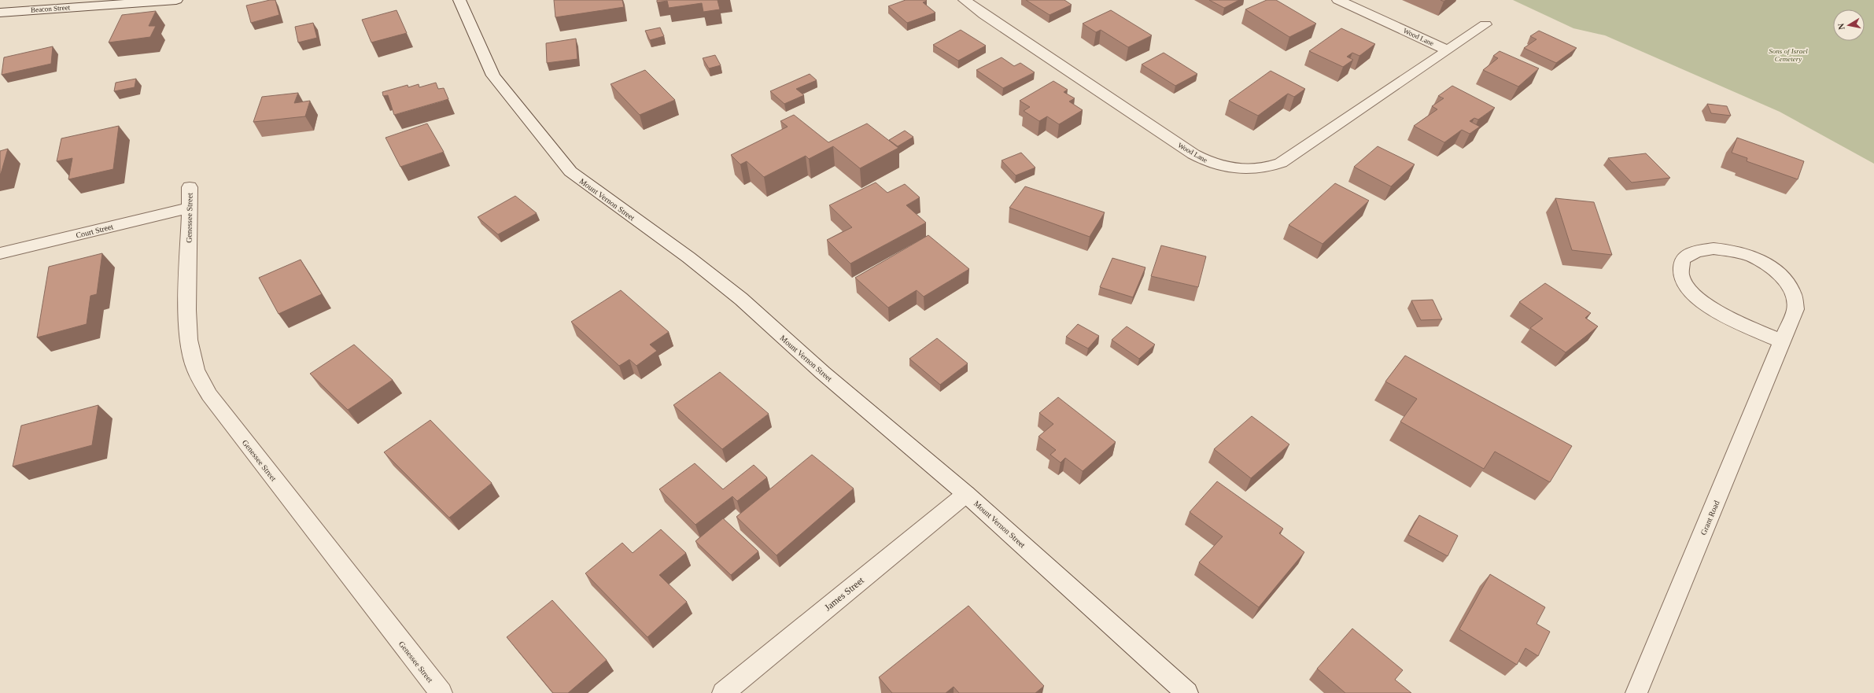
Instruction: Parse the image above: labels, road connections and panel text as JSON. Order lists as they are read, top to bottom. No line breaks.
{"streets":{"street":["Beacon Street","Wood Lane","Mount Vernon Street","Genessee Street","Court Street","Grant Road","James Street"]},"crossings":[["Mount Vernon Street","James Street"],["Genessee Street","Court Street"]],"parks":["Sons of Israel Cemetery"],"north":"left"}
